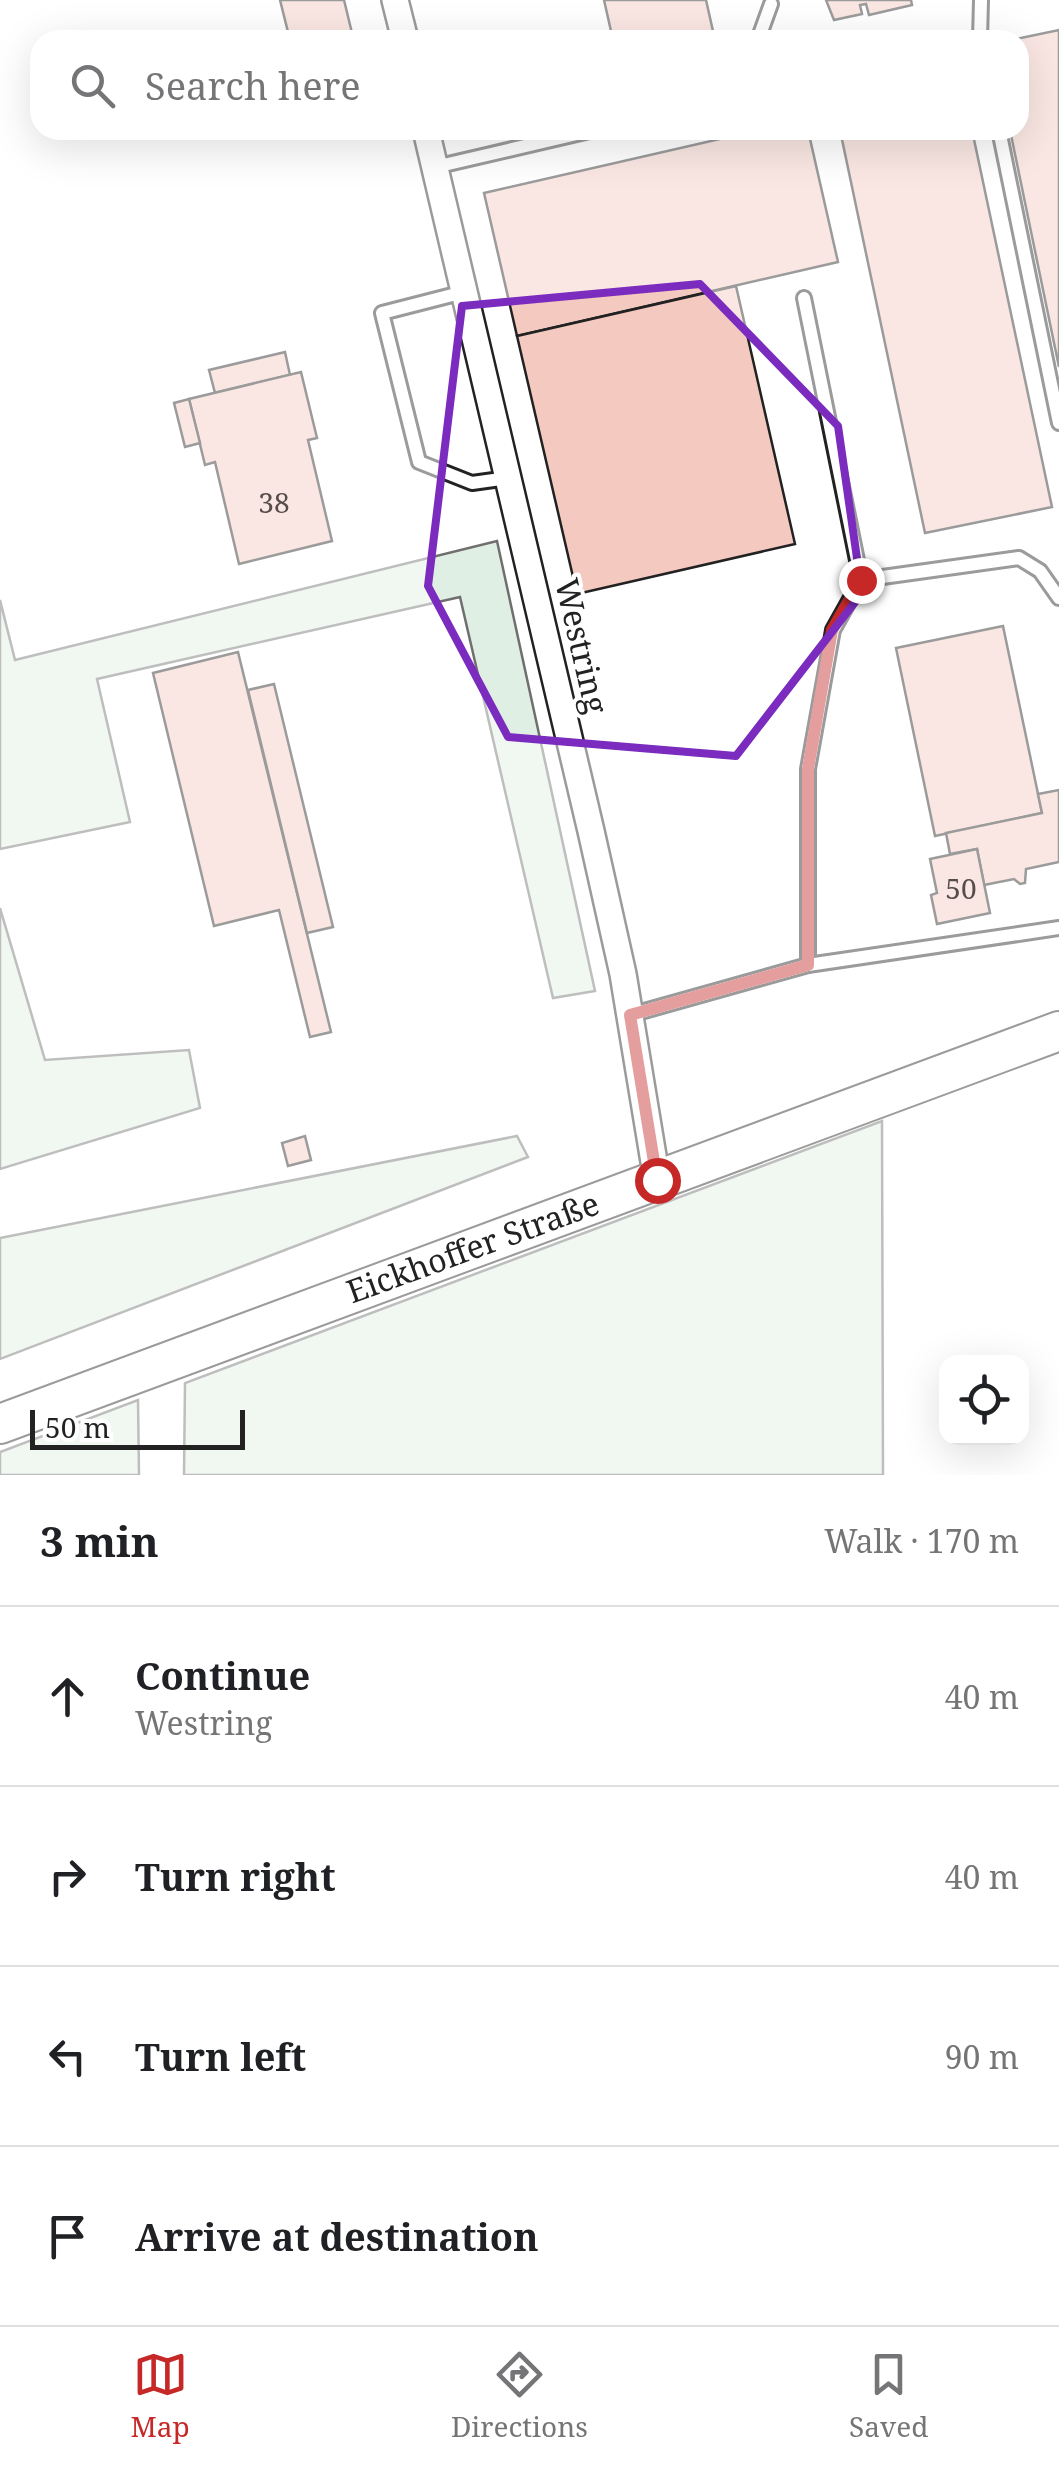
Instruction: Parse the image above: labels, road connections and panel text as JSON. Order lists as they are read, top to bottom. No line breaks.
{"streets":{"main road":["Eickhoffer Straße"],"street":["Westring"]},"crossings":[["Westring","Eickhoffer Straße"]],"house_numbers":["38","50"],"scale_bar":"50 m","page":{"search":"Search here","scale":"50 m","heading":["3 min","Walk · 170 m"],"list":[["Continue","Westring","40 m"],["Turn right","40 m"],["Turn left","90 m"],"Arrive at destination"],"nav":["Map","Directions","Saved"]}}
